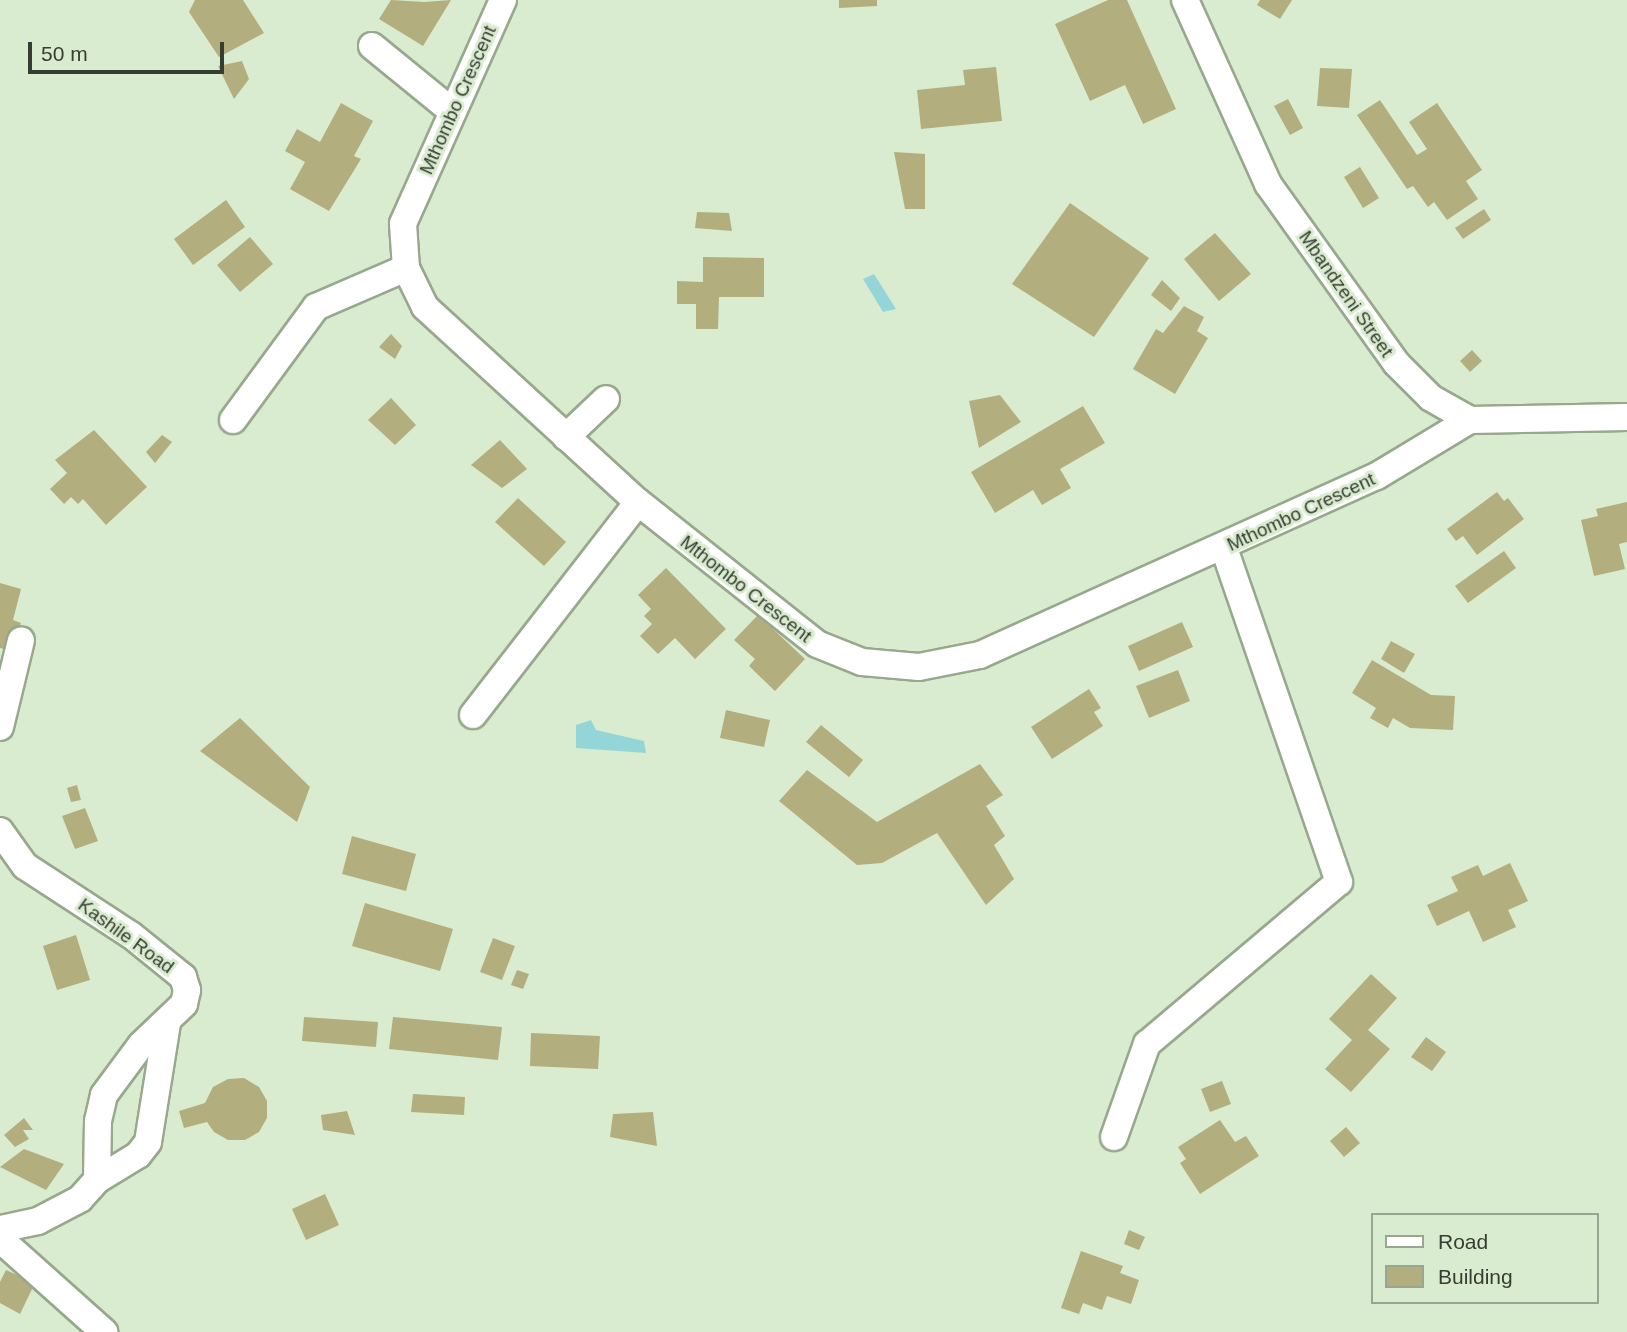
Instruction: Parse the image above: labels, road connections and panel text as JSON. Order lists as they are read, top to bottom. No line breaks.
{"streets":{"street":["Mthombo Crescent","Mbandzeni Street","Kashile Road"]},"crossings":[["Mthombo Crescent","Mbandzeni Street"]],"legend":["Road","Building"],"scale_bar":"50 m"}
